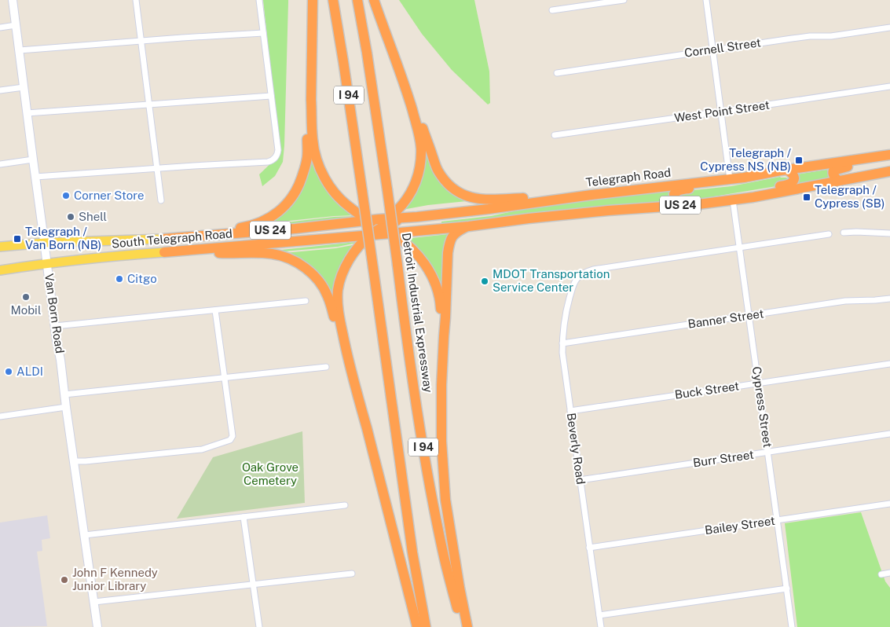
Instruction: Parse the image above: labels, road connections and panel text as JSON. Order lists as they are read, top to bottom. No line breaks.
{"streets":{"highway":["I 94","Telegraph Road","US 24","South Telegraph Road","Detroit Industrial Expressway"],"main road":["Van Born Road"],"street":["Cornell Street","West Point Street","Banner Street","Buck Street","Cypress Street","Beverly Road","Burr Street","Bailey Street"]},"crossings":[["Telegraph Road","US 24"],["Telegraph Road","South Telegraph Road"],["US 24","South Telegraph Road"],["US 24","Cypress Street"],["South Telegraph Road","Van Born Road"],["Banner Street","Cypress Street"],["Banner Street","Beverly Road"],["Buck Street","Cypress Street"],["Buck Street","Beverly Road"],["Cypress Street","Beverly Road"],["Cypress Street","Burr Street"],["Cypress Street","Bailey Street"],["Beverly Road","Burr Street"],["Beverly Road","Bailey Street"]],"parks":["Oak Grove Cemetery"],"places":{"transit":["Telegraph / Cypress NS (NB)","Telegraph / Cypress (SB)","Telegraph / Van Born (NB)"],"other":["Corner Store","Shell","Citgo","MDOT Transportation Service Center","Mobil","ALDI","John F Kennedy Junior Library"]}}
